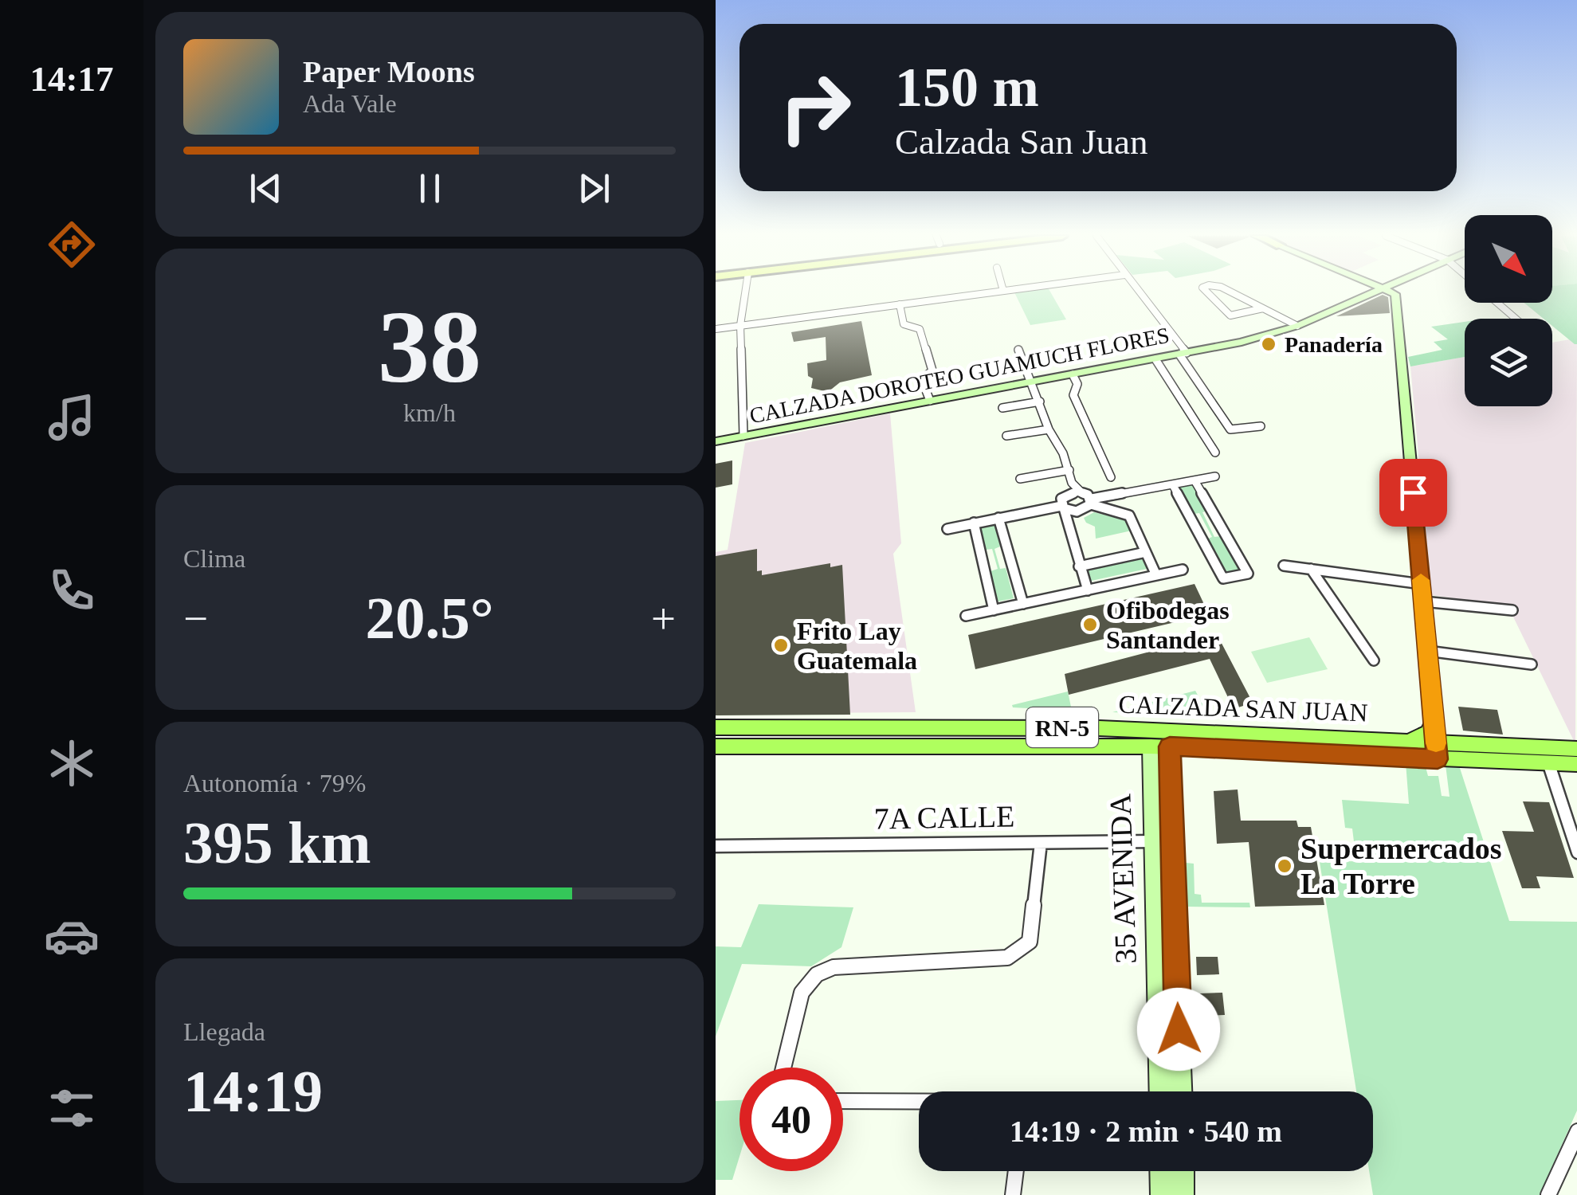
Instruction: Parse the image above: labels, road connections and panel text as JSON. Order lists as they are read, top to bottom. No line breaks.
{"streets":{"main road":["CALZADA SAN JUAN","RN-5"],"street":["CALZADA DOROTEO GUAMUCH FLORES","7A CALLE","35 AVENIDA"]},"crossings":[["CALZADA SAN JUAN","35 AVENIDA"],["7A CALLE","35 AVENIDA"]],"places":["Panadería","Ofibodegas Santander","Frito Lay Guatemala","Supermercados La Torre"],"north":"bottom right","page":{"tabs":"14:17","turn":["150 m","Calzada San Juan"],"song":["Paper Moons","Ada Vale"],"tile":[["38","km/h"],"Clima",["Autonomía · 79%","395 km"],["Llegada","14:19"]],"heat":["−","20.5°","+"],"limit":"40","trip":"14:19 · 2 min · 540 m"}}
